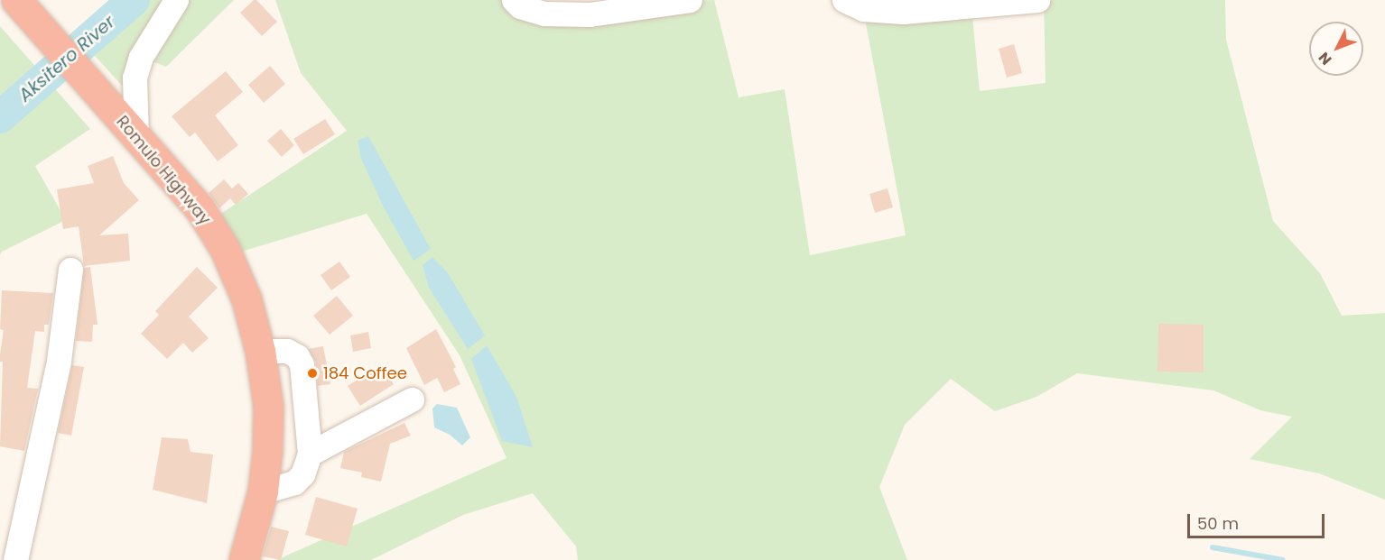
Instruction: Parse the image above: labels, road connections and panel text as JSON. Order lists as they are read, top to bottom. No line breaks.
{"streets":{"highway":["Romulo Highway"]},"water":["Aksitero River"],"places":["184 Coffee"],"scale_bar":"50 m","north":"bottom left"}
